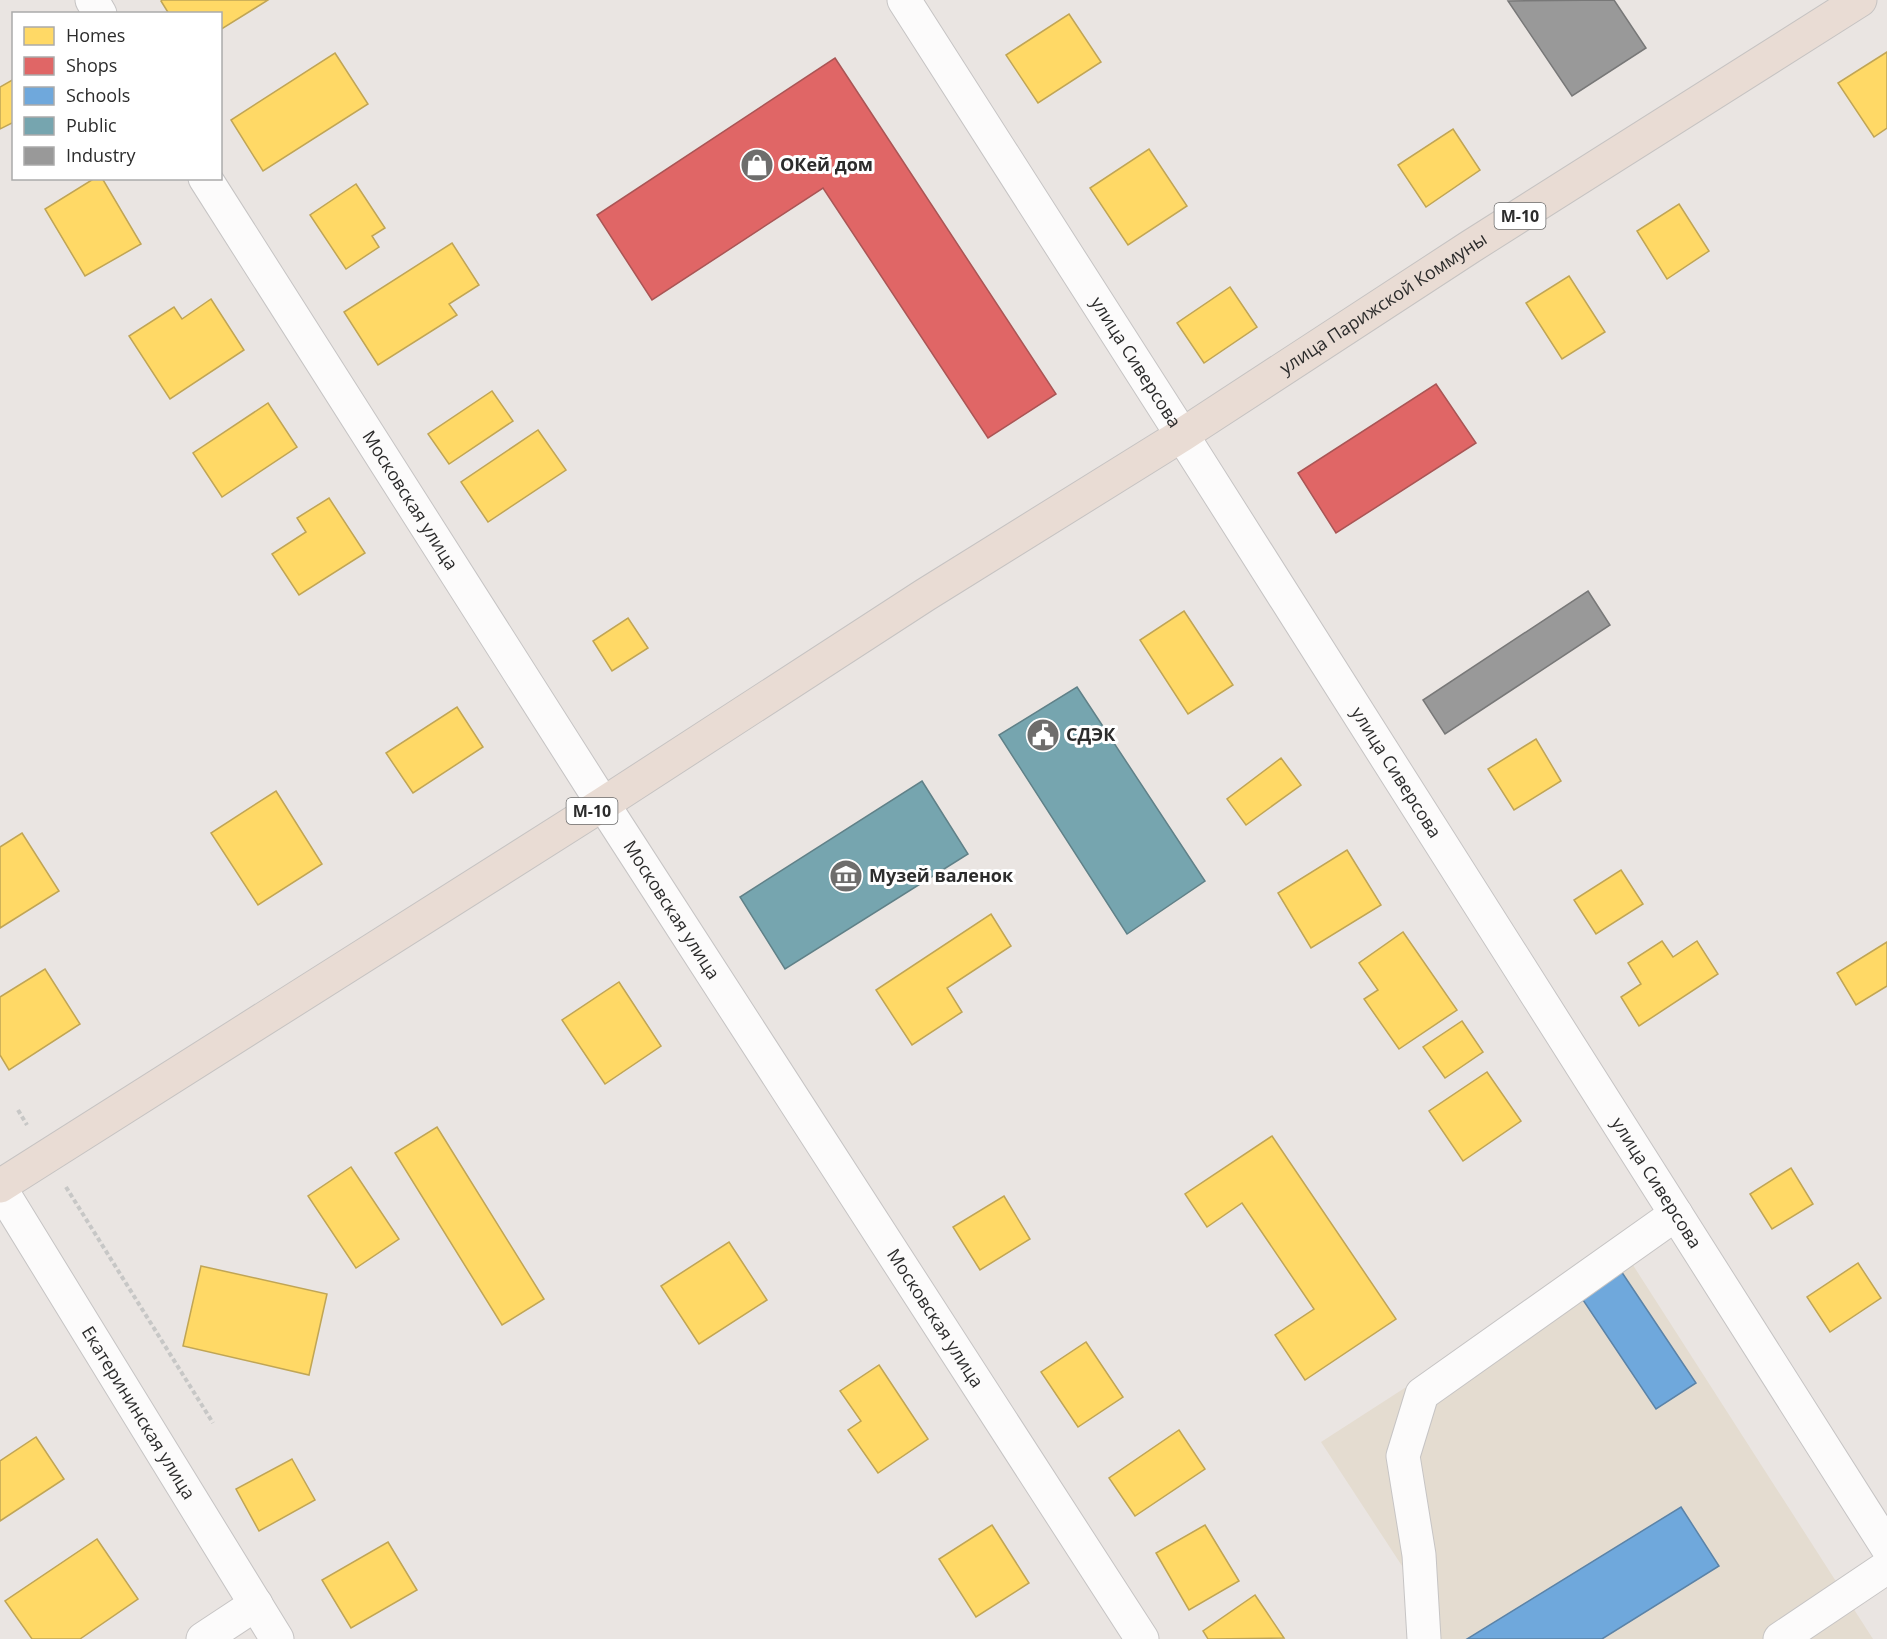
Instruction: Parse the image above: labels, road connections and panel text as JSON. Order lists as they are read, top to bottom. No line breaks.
{"streets":{"highway":["М-10","улица Парижской Коммуны"],"street":["улица Сиверсова","Московская улица","Екатерининская улица"]},"crossings":[["М-10","улица Парижской Коммуны"],["М-10","улица Сиверсова"],["М-10","Московская улица"],["М-10","Екатерининская улица"],["улица Парижской Коммуны","улица Сиверсова"]],"places":{"shop":["ОКей дом"],"public building":["СДЭК"],"museum":["Музей валенок"]},"legend":["Homes","Shops","Schools","Public","Industry"]}
